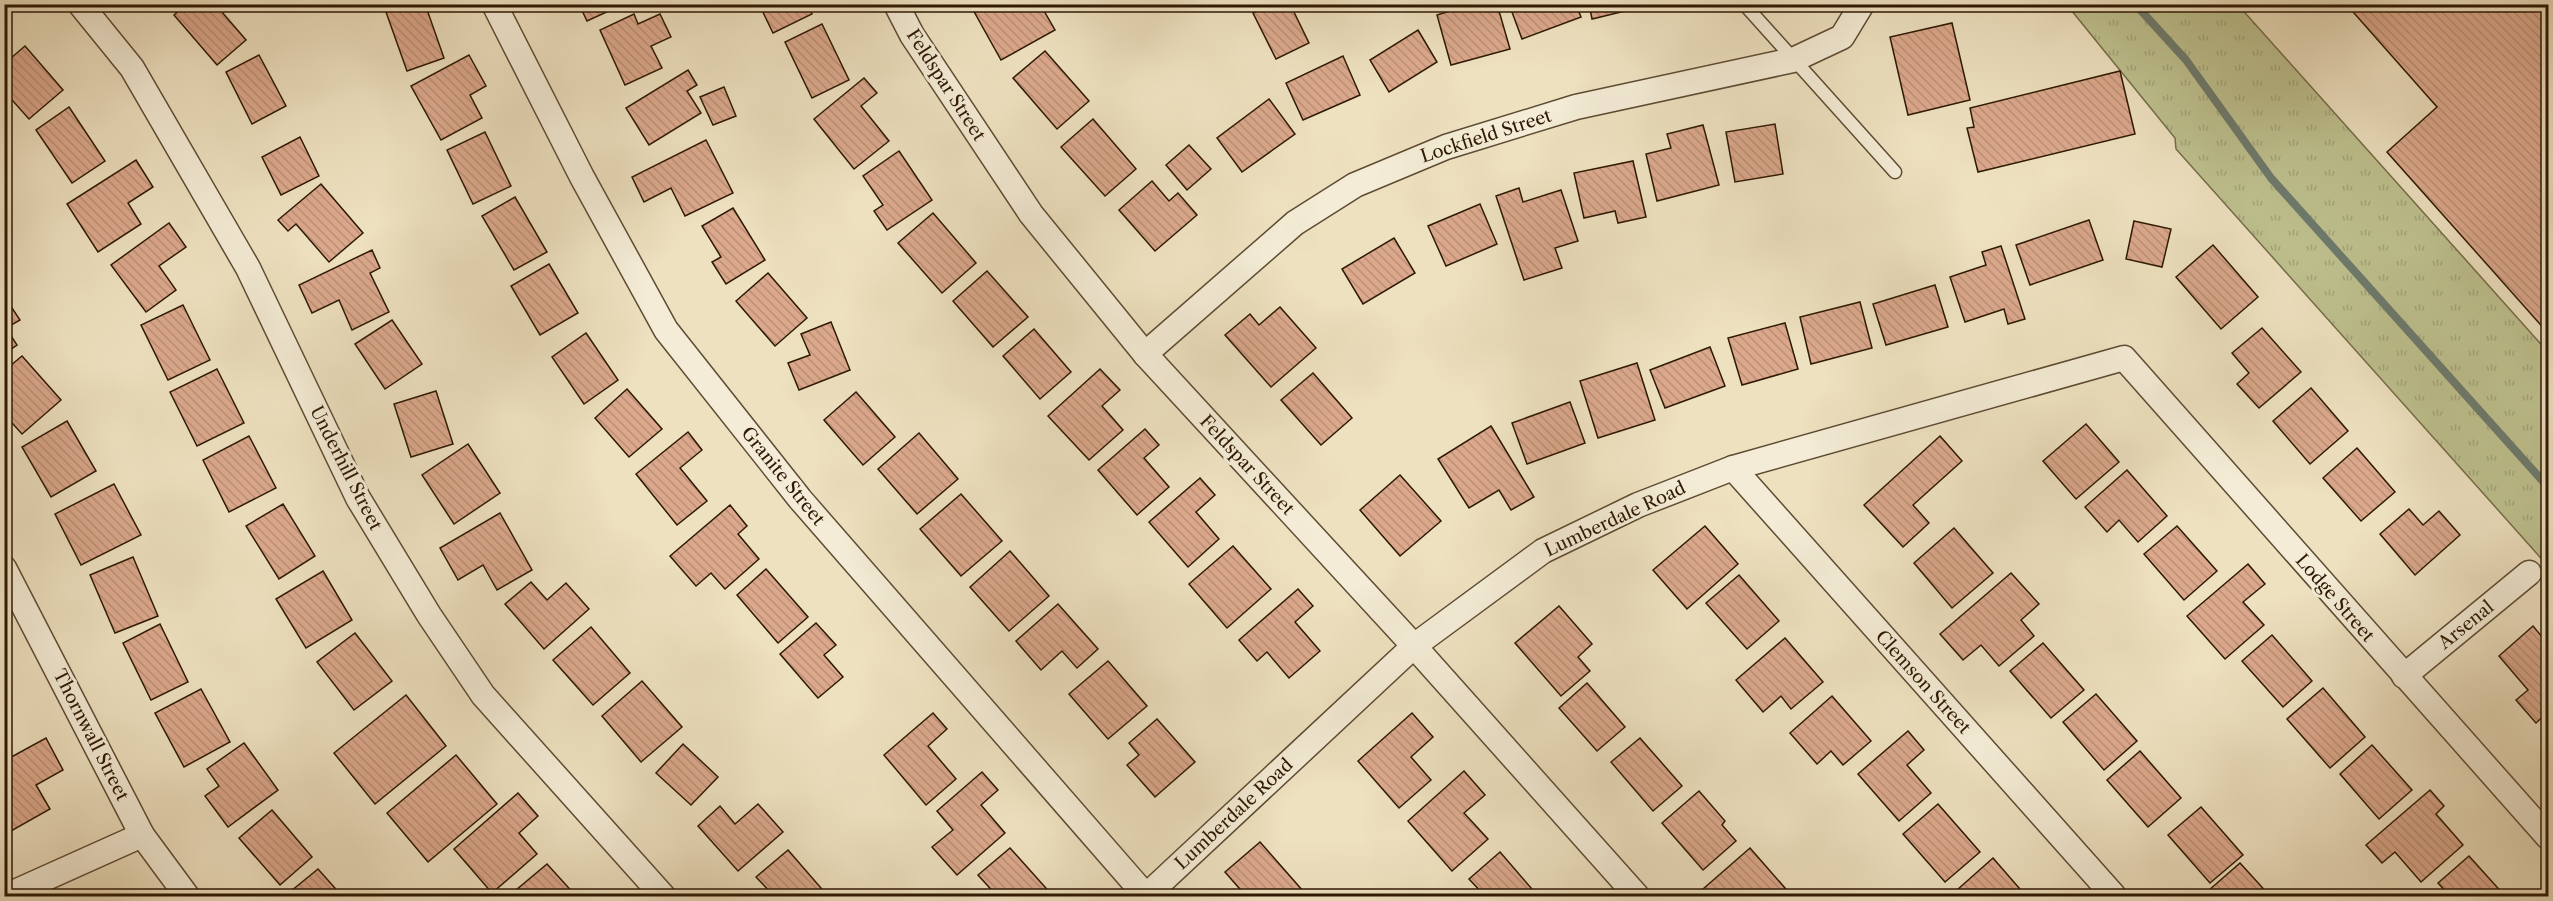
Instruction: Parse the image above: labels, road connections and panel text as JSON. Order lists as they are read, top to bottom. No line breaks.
{"streets":{"street":["Feldspar Street","Lockfield Street","Underhill Street","Granite Street","Lumberdale Road","Lodge Street","Arsenal","Clemson Street","Thornwall Street"]},"crossings":[["Feldspar Street","Lockfield Street"],["Feldspar Street","Lumberdale Road"],["Granite Street","Lumberdale Road"],["Lumberdale Road","Lodge Street"],["Lumberdale Road","Clemson Street"],["Lodge Street","Arsenal"]]}
